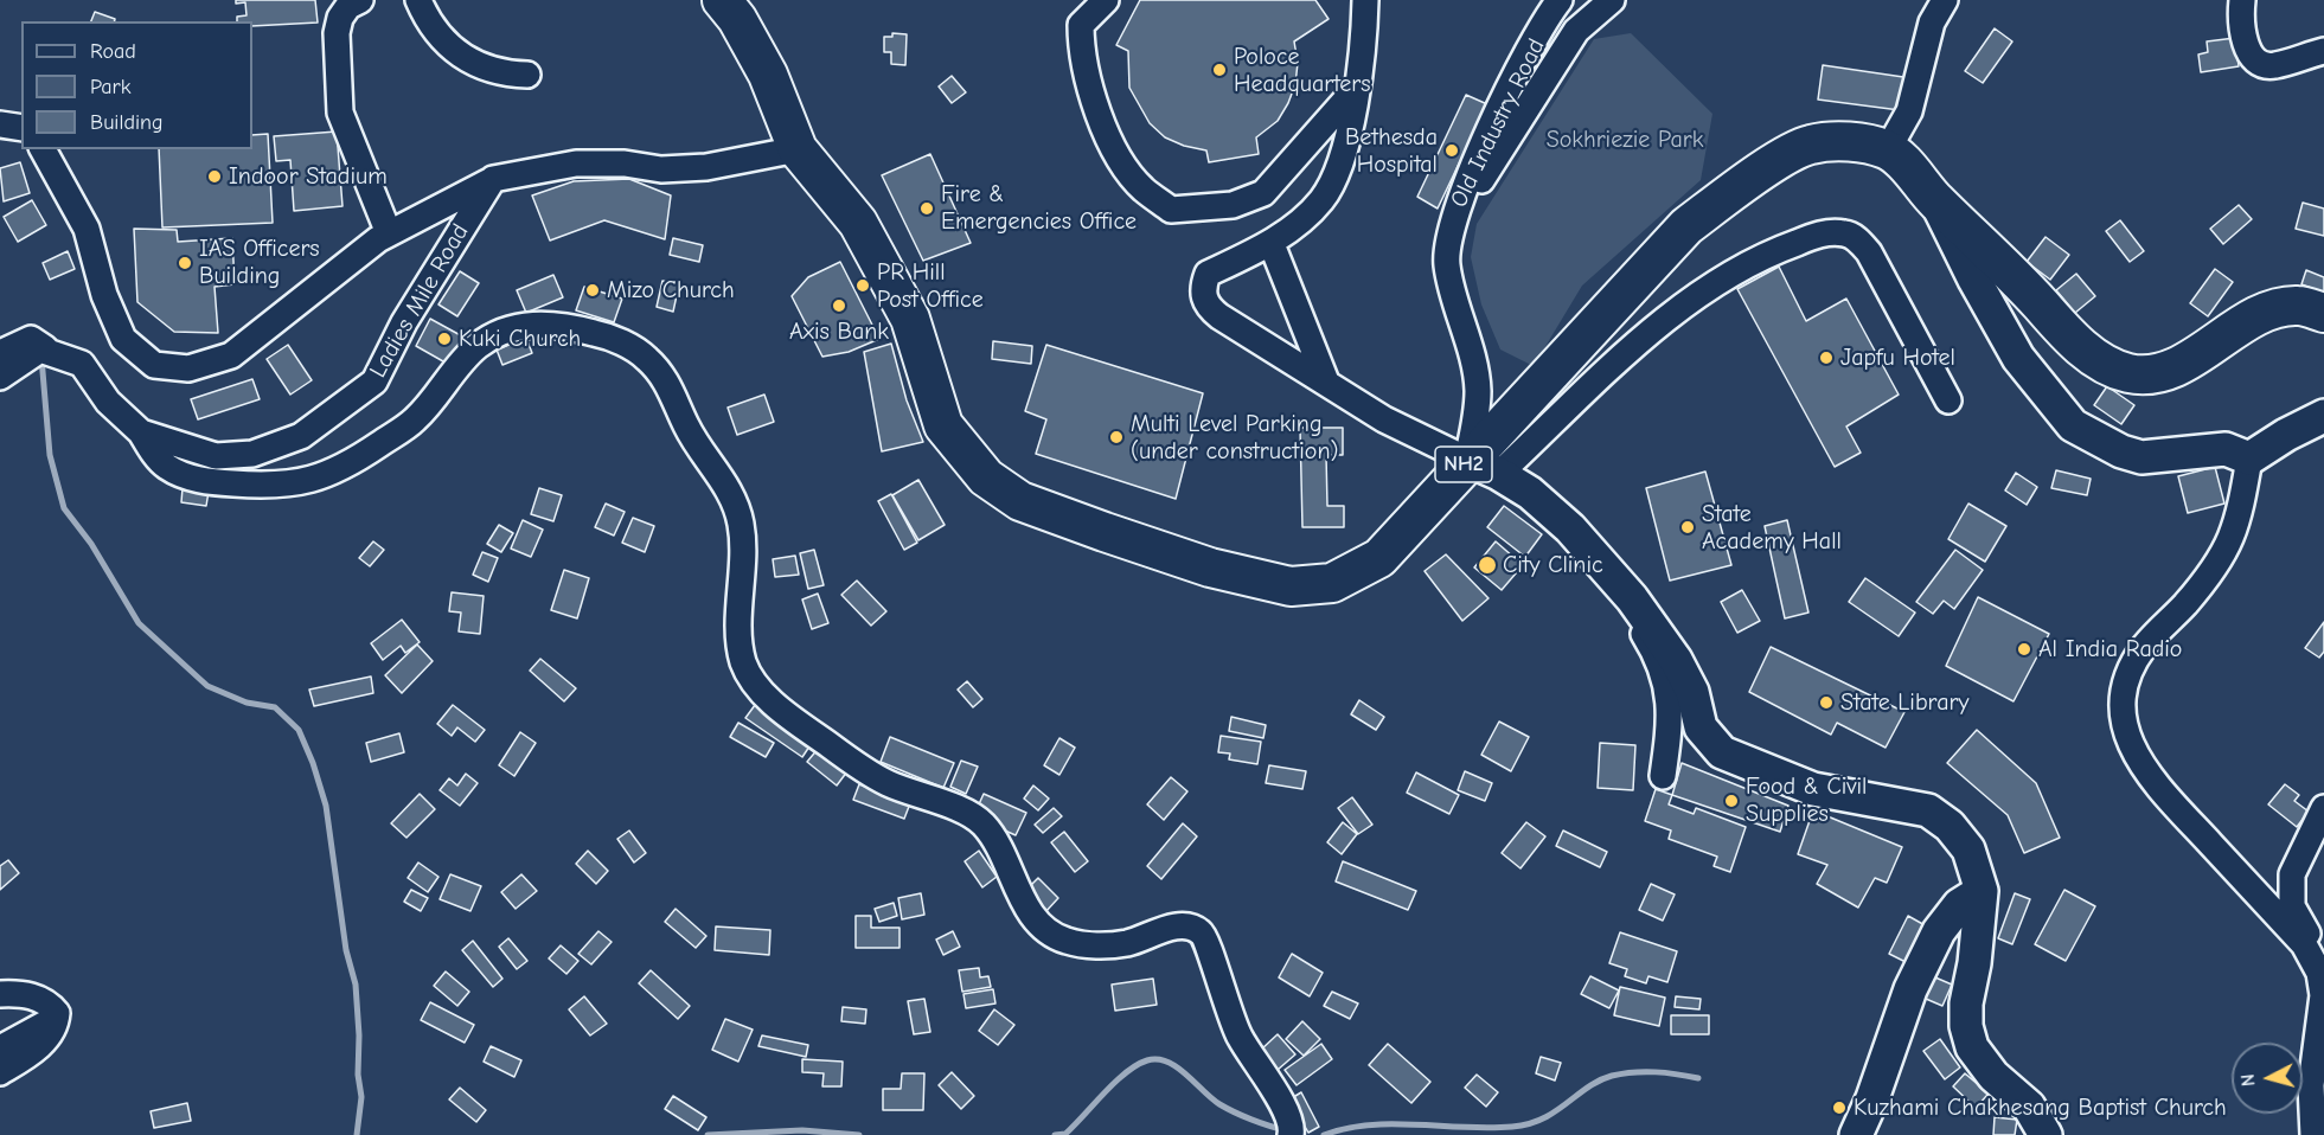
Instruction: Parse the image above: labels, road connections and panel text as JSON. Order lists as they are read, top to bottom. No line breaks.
{"streets":{"highway":["NH2"],"street":["Old Industry Road","Ladies Mile Road"]},"crossings":[["Old Industry Road","NH2"]],"parks":["Sokhriezie Park"],"places":["Poloce Headquarters","Bethesda Hospital","Indoor Stadium","Fire & Emergencies Office","IAS Officers Building","PR Hill Post Office","Mizo Church","Axis Bank","Kuki Church","Japfu Hotel","Multi Level Parking (under construction)","State Academy Hall","City Clinic","Al India Radio","State Library","Food & Civil Supplies","Kuzhami Chakhesang Baptist Church"],"legend":["Road","Park","Building"],"north":"left"}
